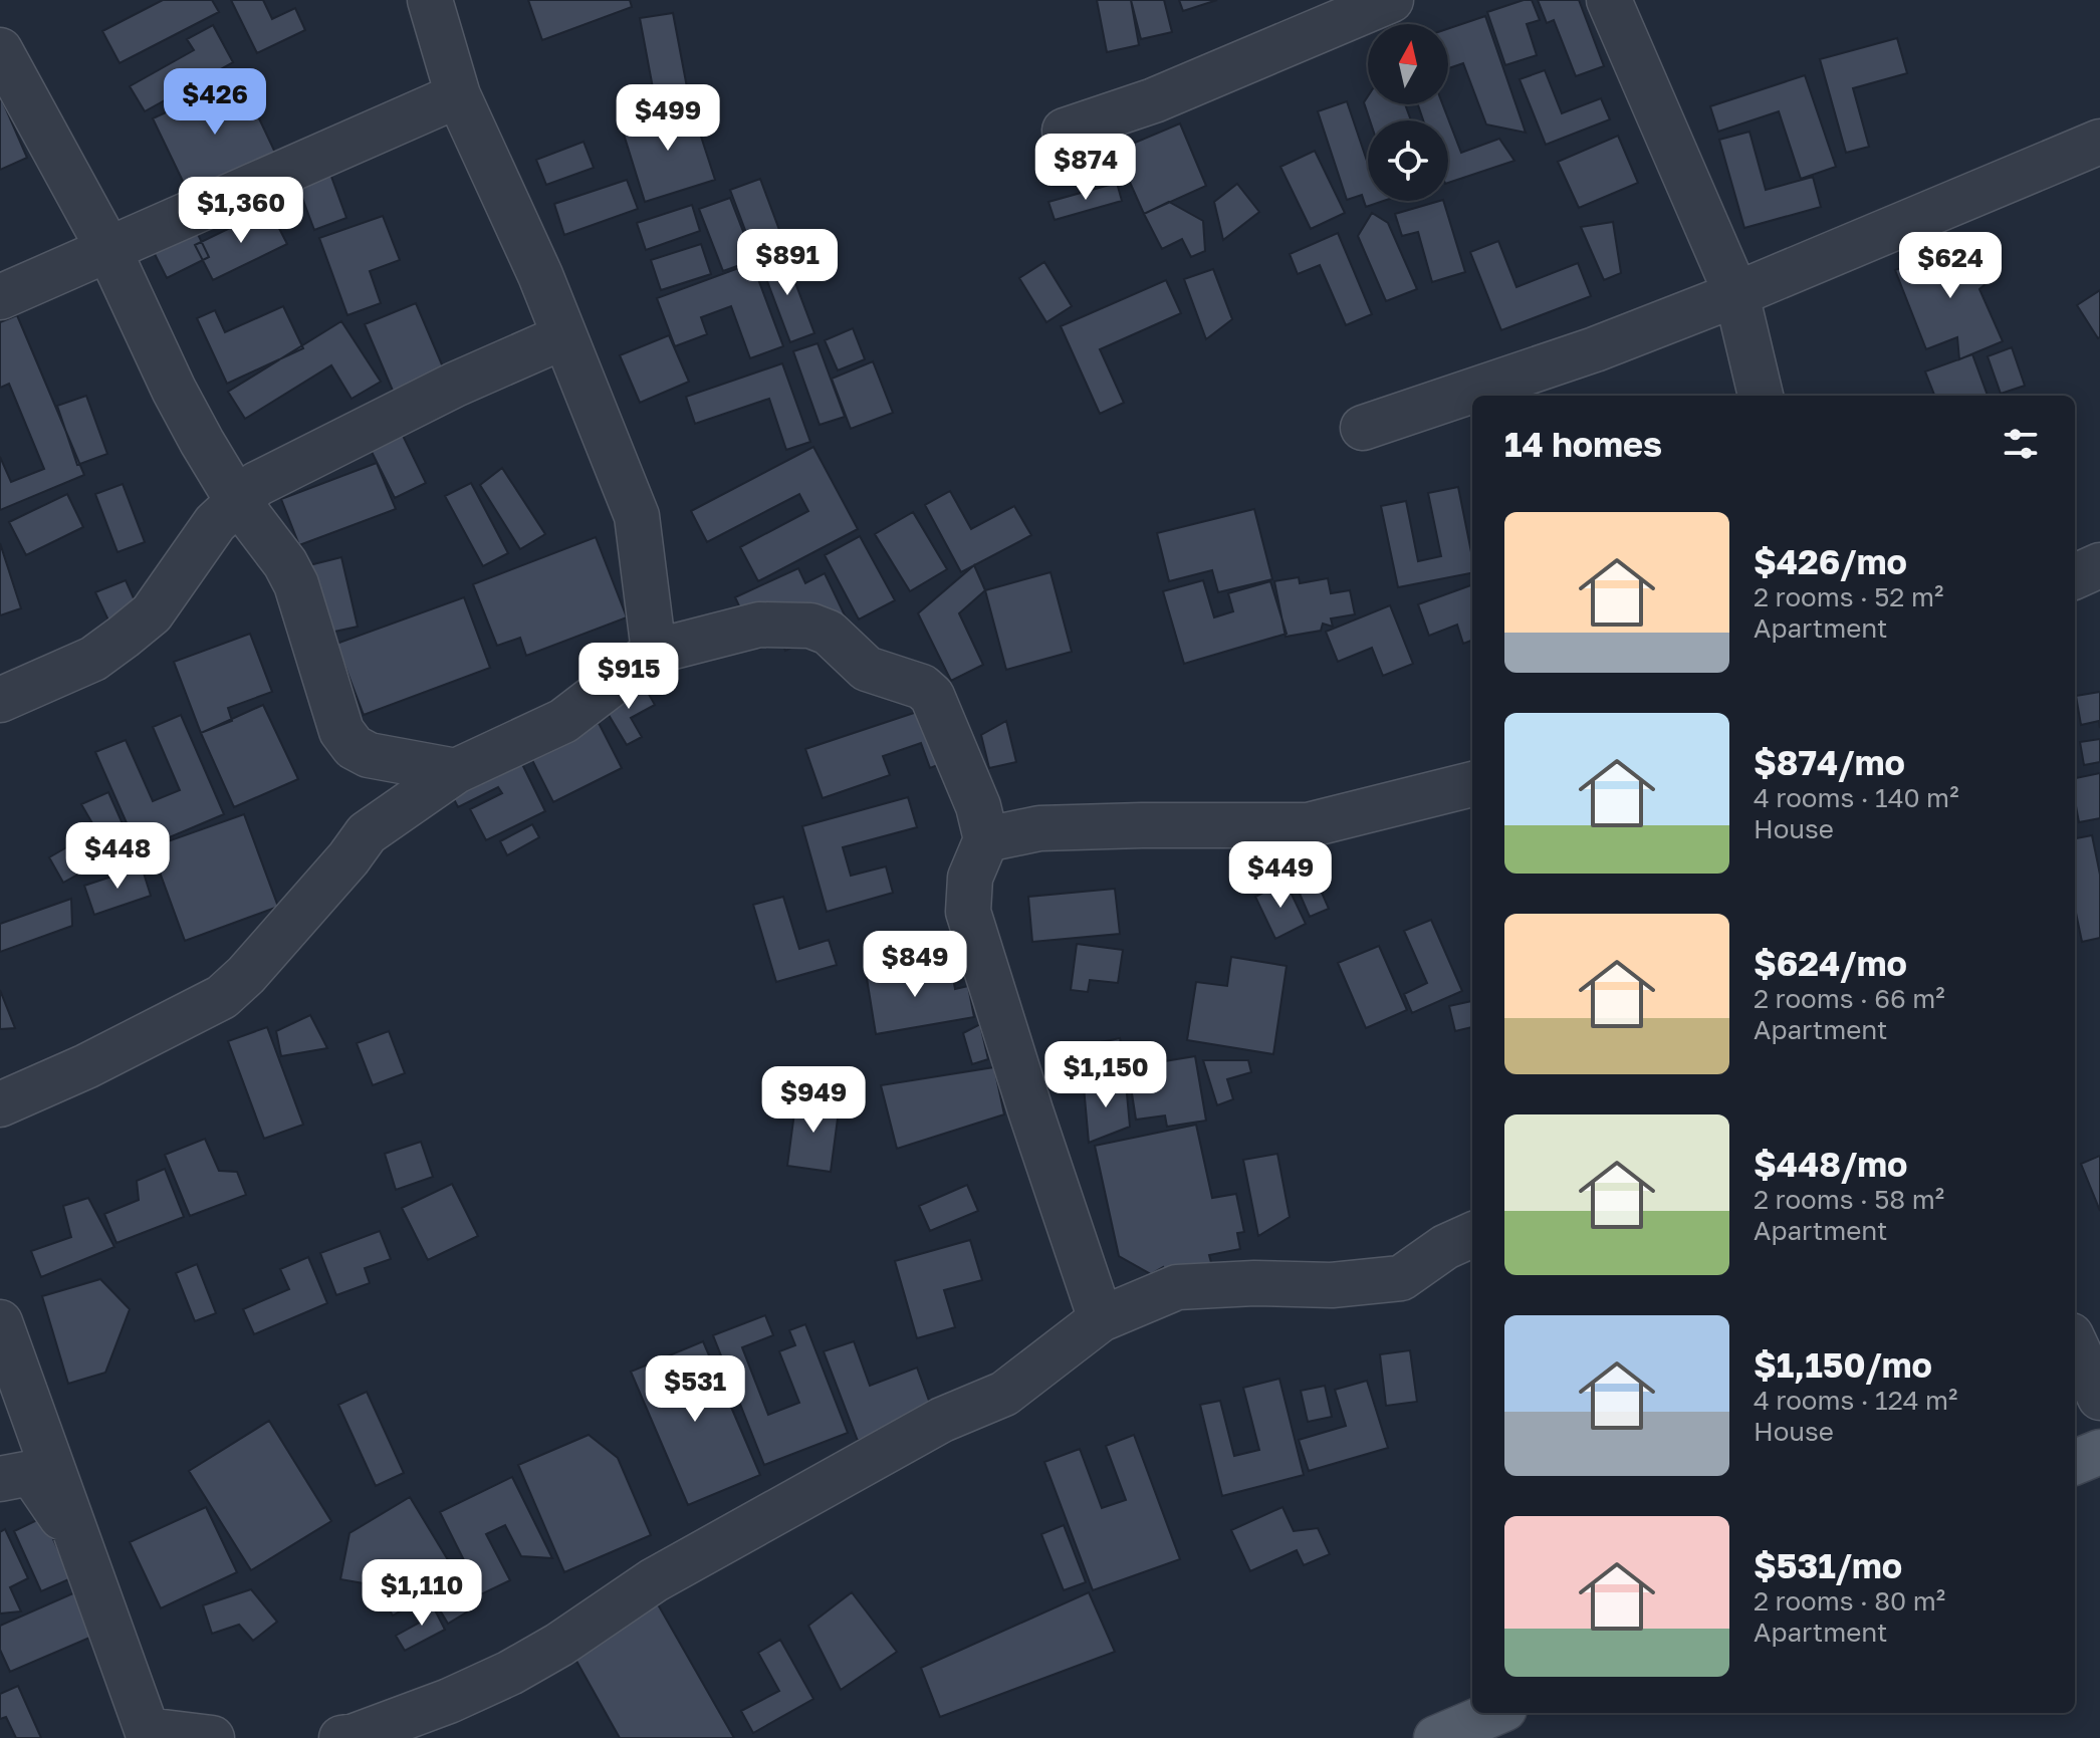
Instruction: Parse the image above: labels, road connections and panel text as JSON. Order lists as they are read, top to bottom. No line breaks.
{"north":"top","page":{"price":["$426","$499","$874","$1,360","$891","$624","$915","$448","$449","$849","$1,150","$949","$531","$1,110"],"heading":"14 homes","list":[{"name":"$426/mo","note":"2 rooms · 52 m² · Apartment"},{"name":"$874/mo","note":"4 rooms · 140 m² · House"},{"name":"$624/mo","note":"2 rooms · 66 m² · Apartment"},{"name":"$448/mo","note":"2 rooms · 58 m² · Apartment"},{"name":"$1,150/mo","note":"4 rooms · 124 m² · House"},{"name":"$531/mo","note":"2 rooms · 80 m² · Apartment"}]}}
